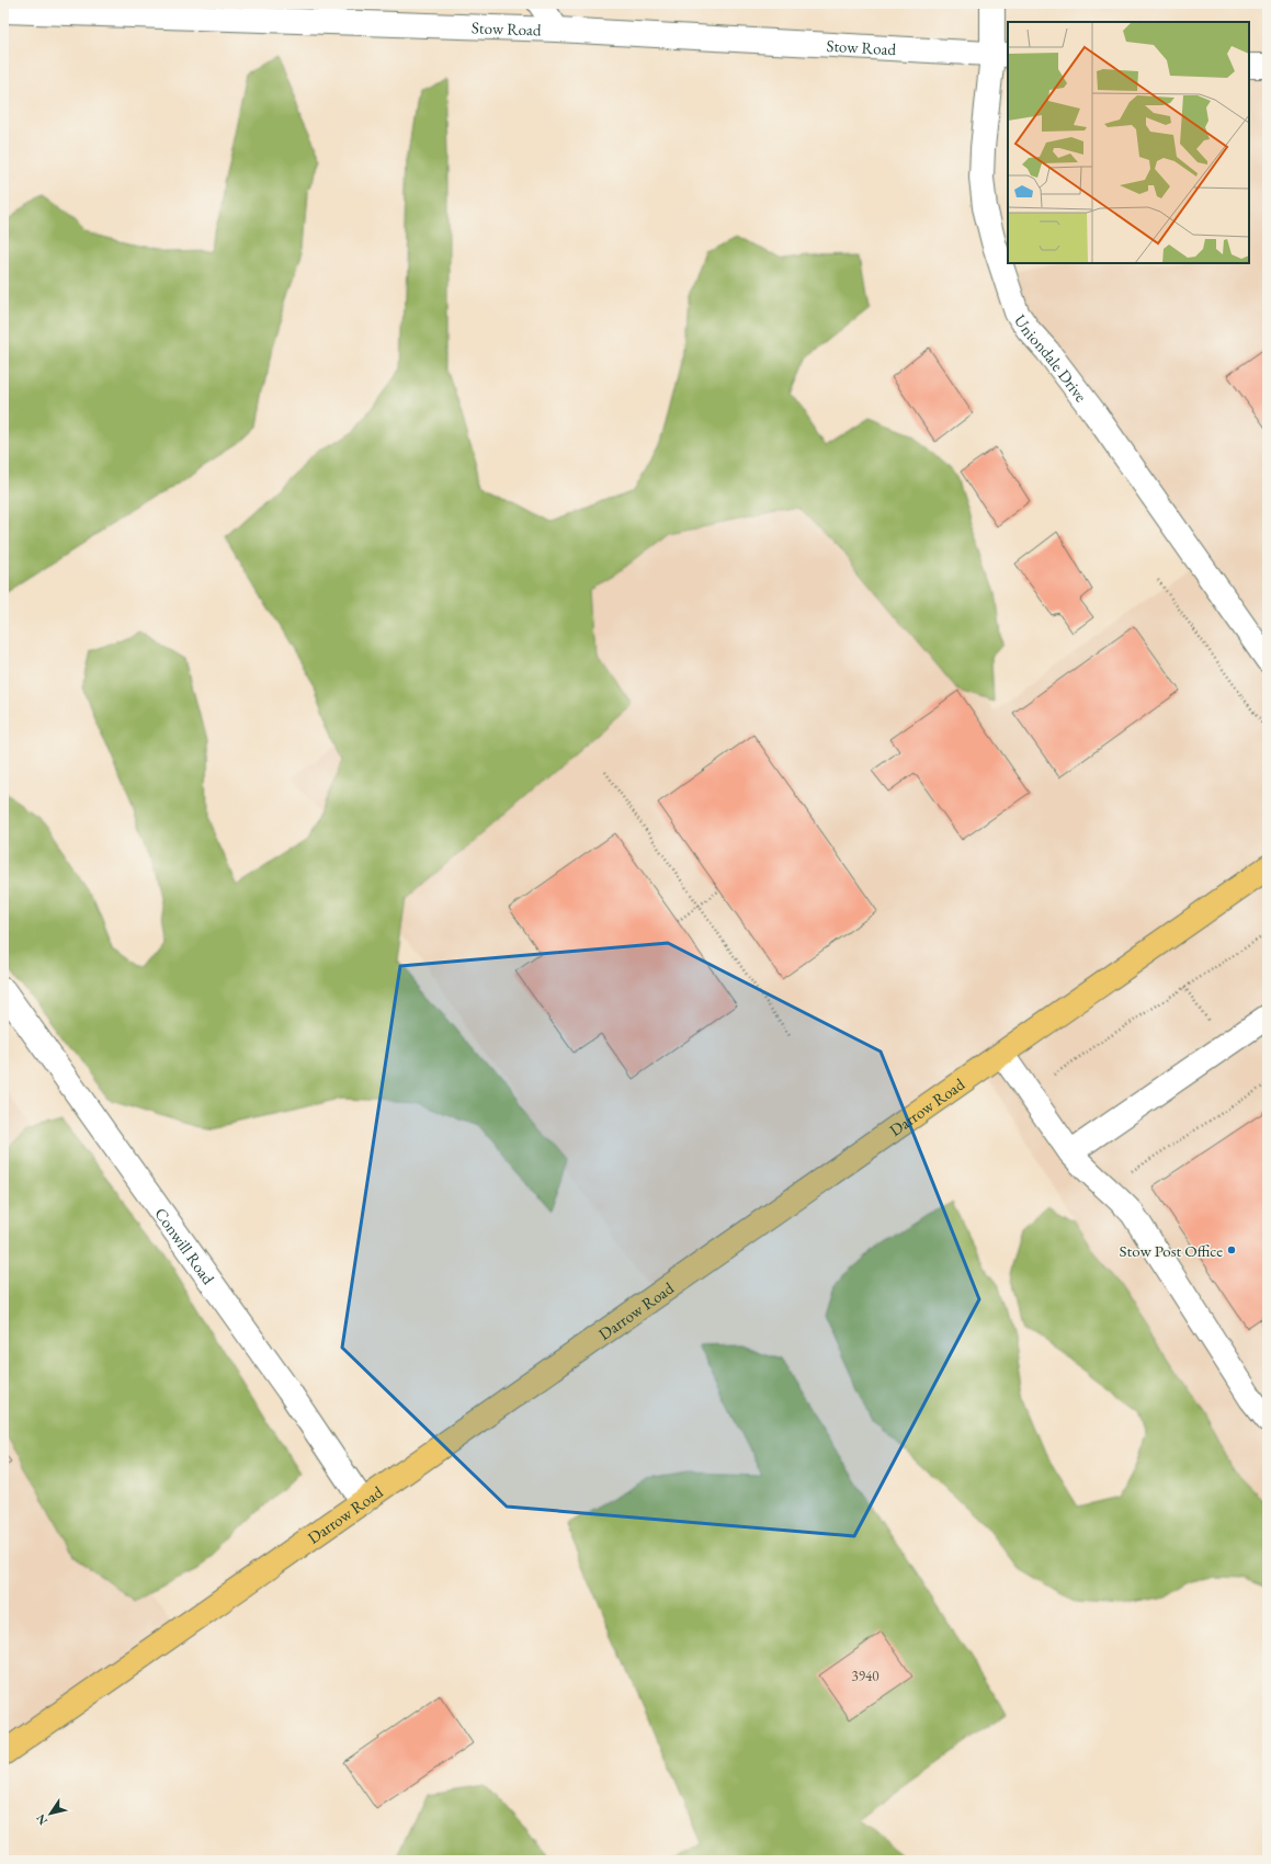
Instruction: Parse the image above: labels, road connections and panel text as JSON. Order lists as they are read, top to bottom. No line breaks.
{"streets":{"main road":["Darrow Road"],"street":["Stow Road","Uniondale Drive","Conwill Road"]},"crossings":[["Stow Road","Uniondale Drive"],["Darrow Road","Conwill Road"]],"places":["Stow Post Office"],"house_numbers":["3940"],"north":"bottom left"}
